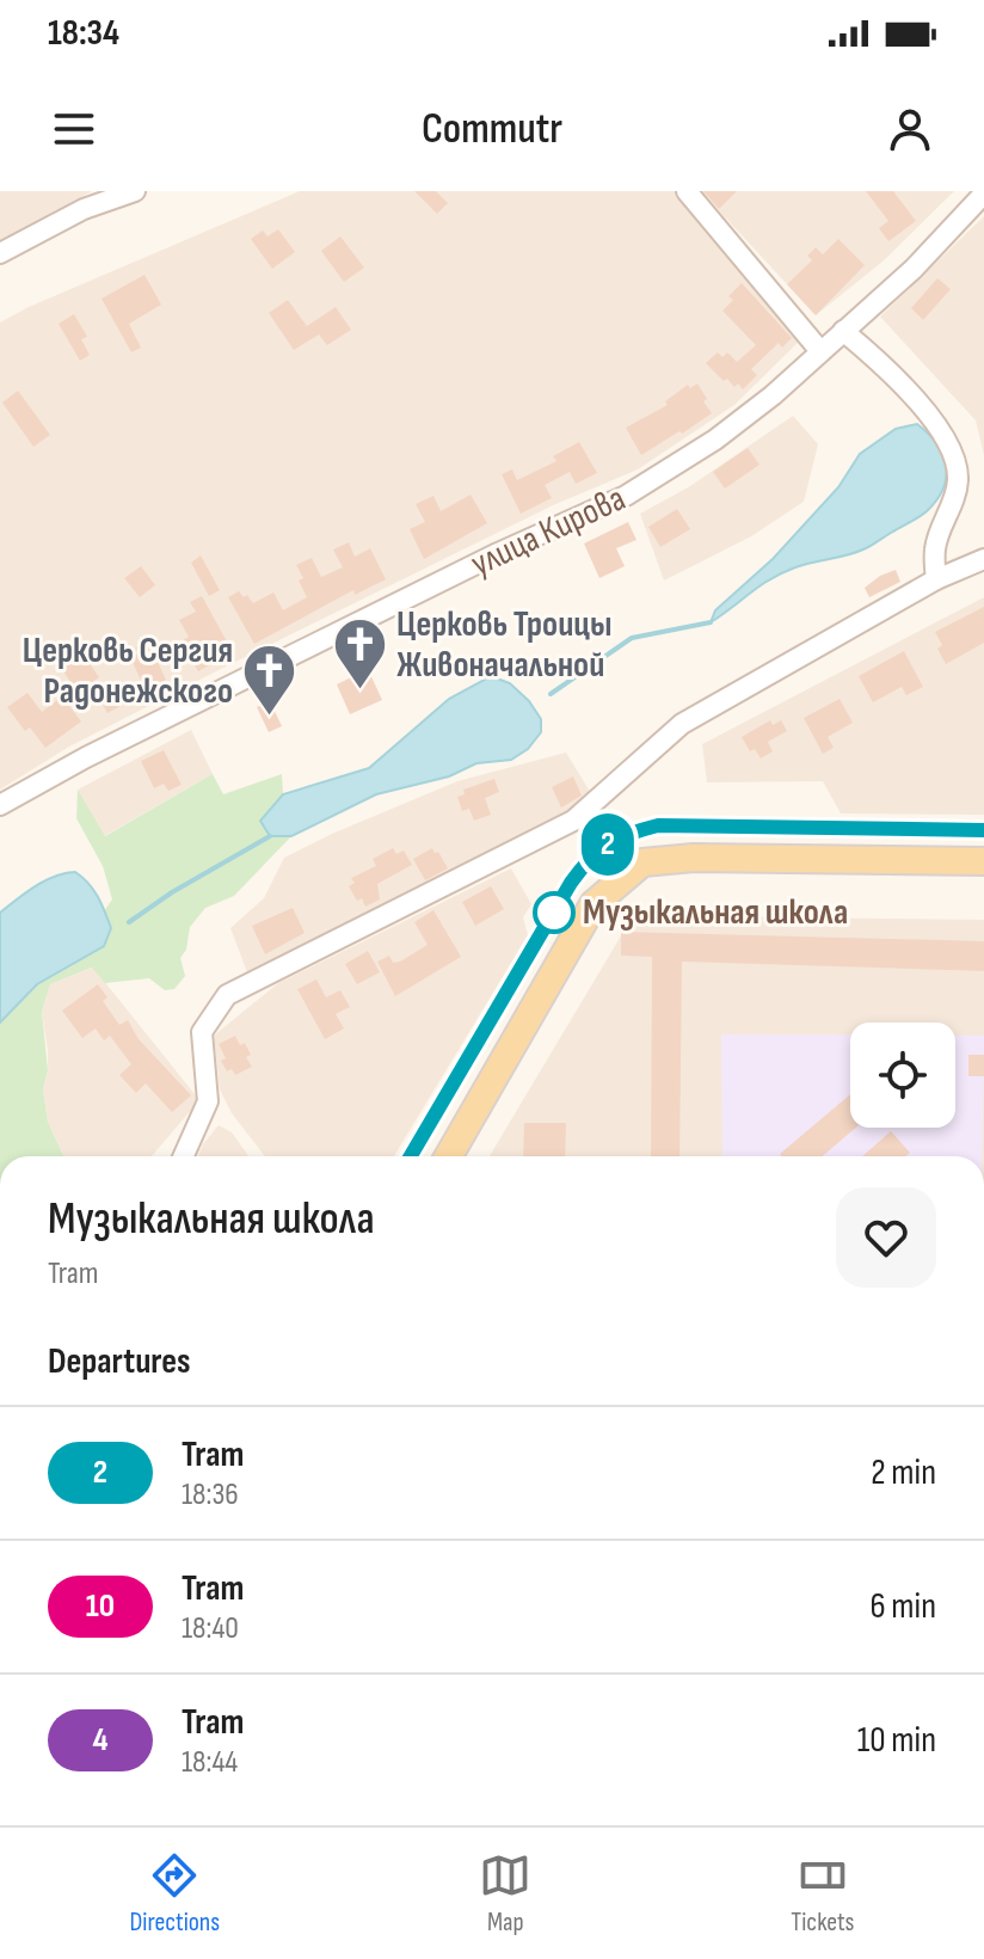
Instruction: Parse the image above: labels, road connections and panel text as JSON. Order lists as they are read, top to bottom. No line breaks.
{"streets":{"street":["улица Кирова"]},"places":{"church":["Церковь Троицы Живоначальной","Церковь Сергия Радонежского"],"other":["Музыкальная школа"]},"lines":["tram line 2"],"page":{"status":"18:34","header":"Commutr","on_map":"2","heading":[["Музыкальная школа","Tram"],"Departures"],"list":[{"mark":"2","name":"Tram","note":"18:36","value":"2 min"},{"mark":"10","name":"Tram","note":"18:40","value":"6 min"},{"mark":"4","name":"Tram","note":"18:44","value":"10 min"}],"tabs":["Directions","Map","Tickets"]}}
